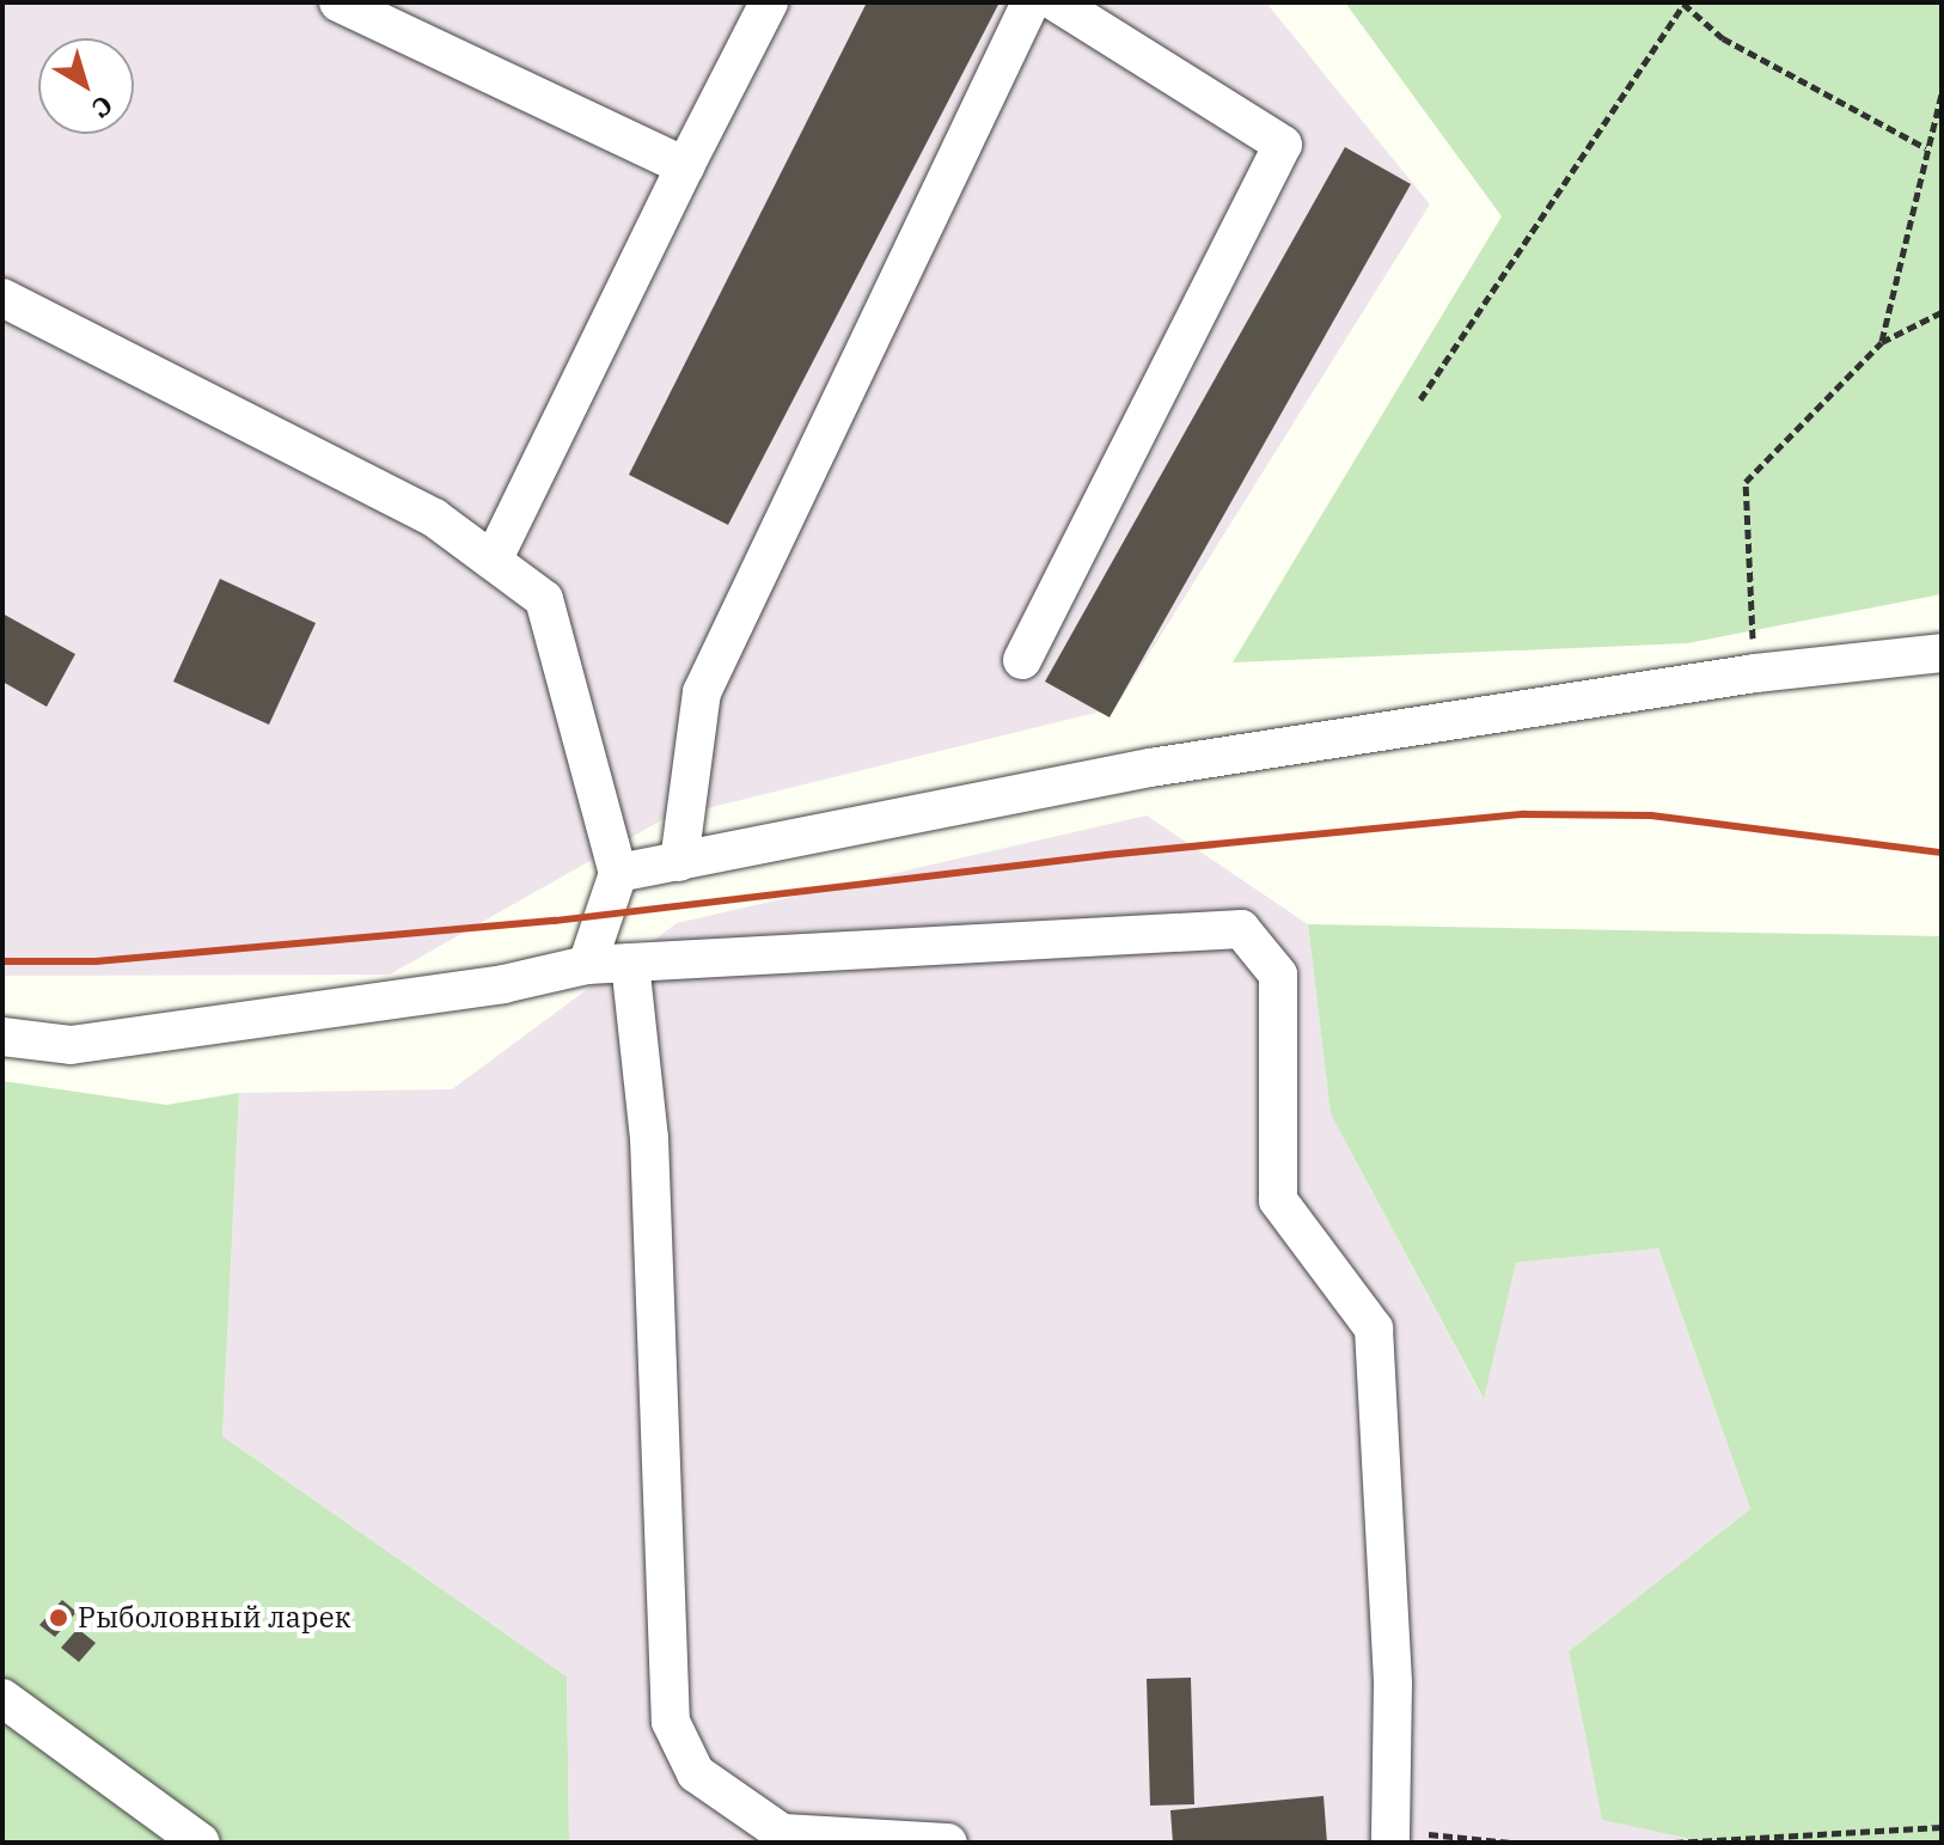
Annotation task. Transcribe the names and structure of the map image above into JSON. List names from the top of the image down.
{
  "places": ["Рыболовный ларек"],
  "north": "bottom right"
}
